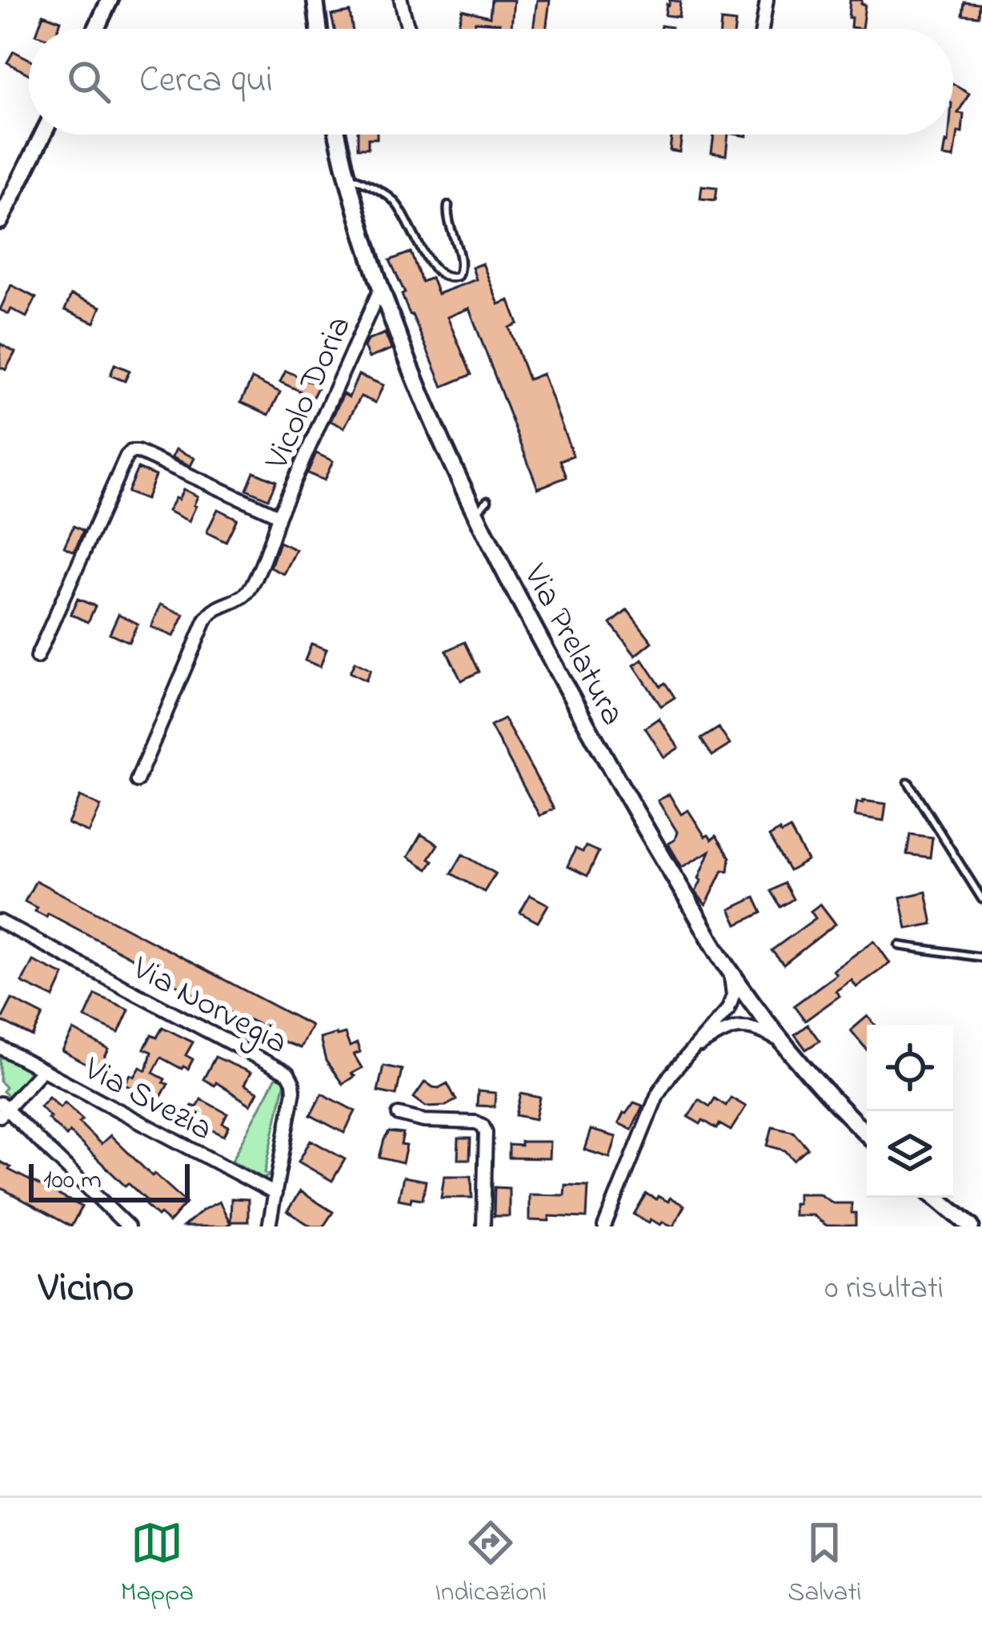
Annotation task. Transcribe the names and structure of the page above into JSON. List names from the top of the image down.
{
  "streets": {
    "street": [
      "Vicolo Doria",
      "Via Prelatura",
      "Via Norvegia",
      "Via Svezia"
    ]
  },
  "crossings": [
    ["Vicolo Doria", "Via Prelatura"],
    ["Via Norvegia", "Via Svezia"]
  ],
  "scale_bar": "100 m",
  "page": {
    "search": "Cerca qui",
    "scale": "100 m",
    "heading": ["Vicino", "0 risultati"],
    "nav": ["Mappa", "Indicazioni", "Salvati"]
  }
}
